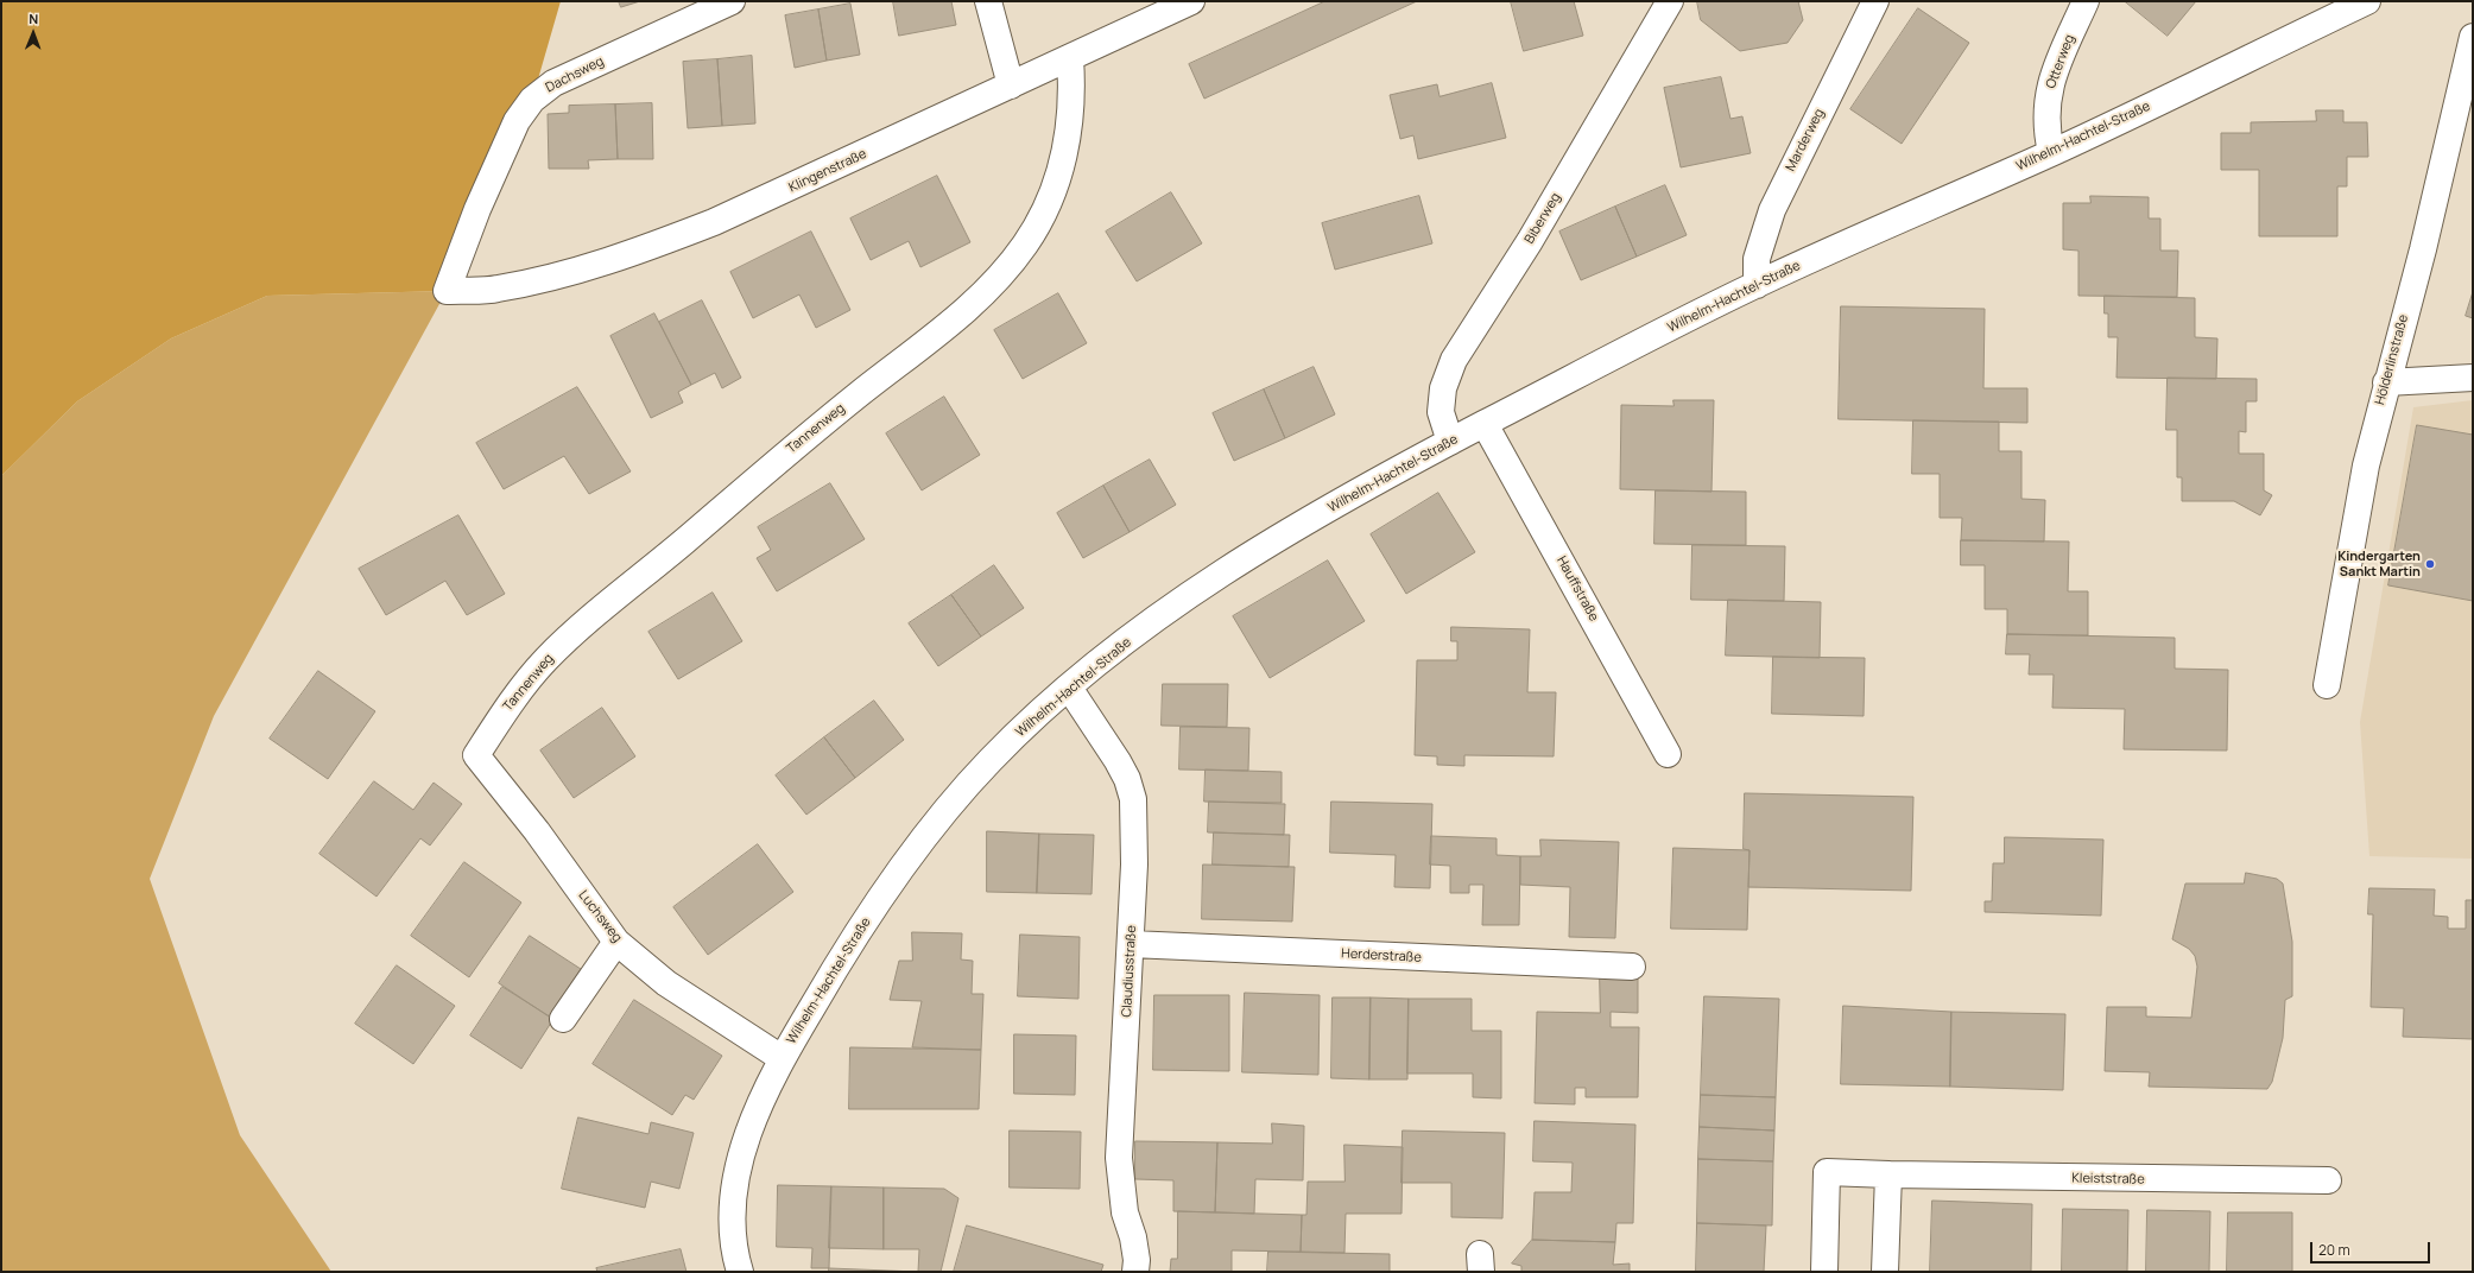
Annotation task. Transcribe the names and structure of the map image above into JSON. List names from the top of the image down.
{
  "streets": {
    "street": [
      "Otterweg",
      "Dachsweg",
      "Wilhelm-Hachtel-Straße",
      "Marderweg",
      "Klingenstraße",
      "Biberweg",
      "Hölderlinstraße",
      "Tannenweg",
      "Hauffstraße",
      "Luchsweg",
      "Herderstraße",
      "Claudiusstraße",
      "Kleiststraße"
    ]
  },
  "crossings": [
    ["Otterweg", "Wilhelm-Hachtel-Straße"],
    ["Dachsweg", "Klingenstraße"],
    ["Wilhelm-Hachtel-Straße", "Marderweg"],
    ["Wilhelm-Hachtel-Straße", "Biberweg"],
    ["Wilhelm-Hachtel-Straße", "Hauffstraße"],
    ["Wilhelm-Hachtel-Straße", "Luchsweg"],
    ["Wilhelm-Hachtel-Straße", "Claudiusstraße"],
    ["Klingenstraße", "Tannenweg"],
    ["Tannenweg", "Luchsweg"],
    ["Herderstraße", "Claudiusstraße"]
  ],
  "places": ["Kindergarten Sankt Martin"],
  "scale_bar": "20 m",
  "north": "top"
}
